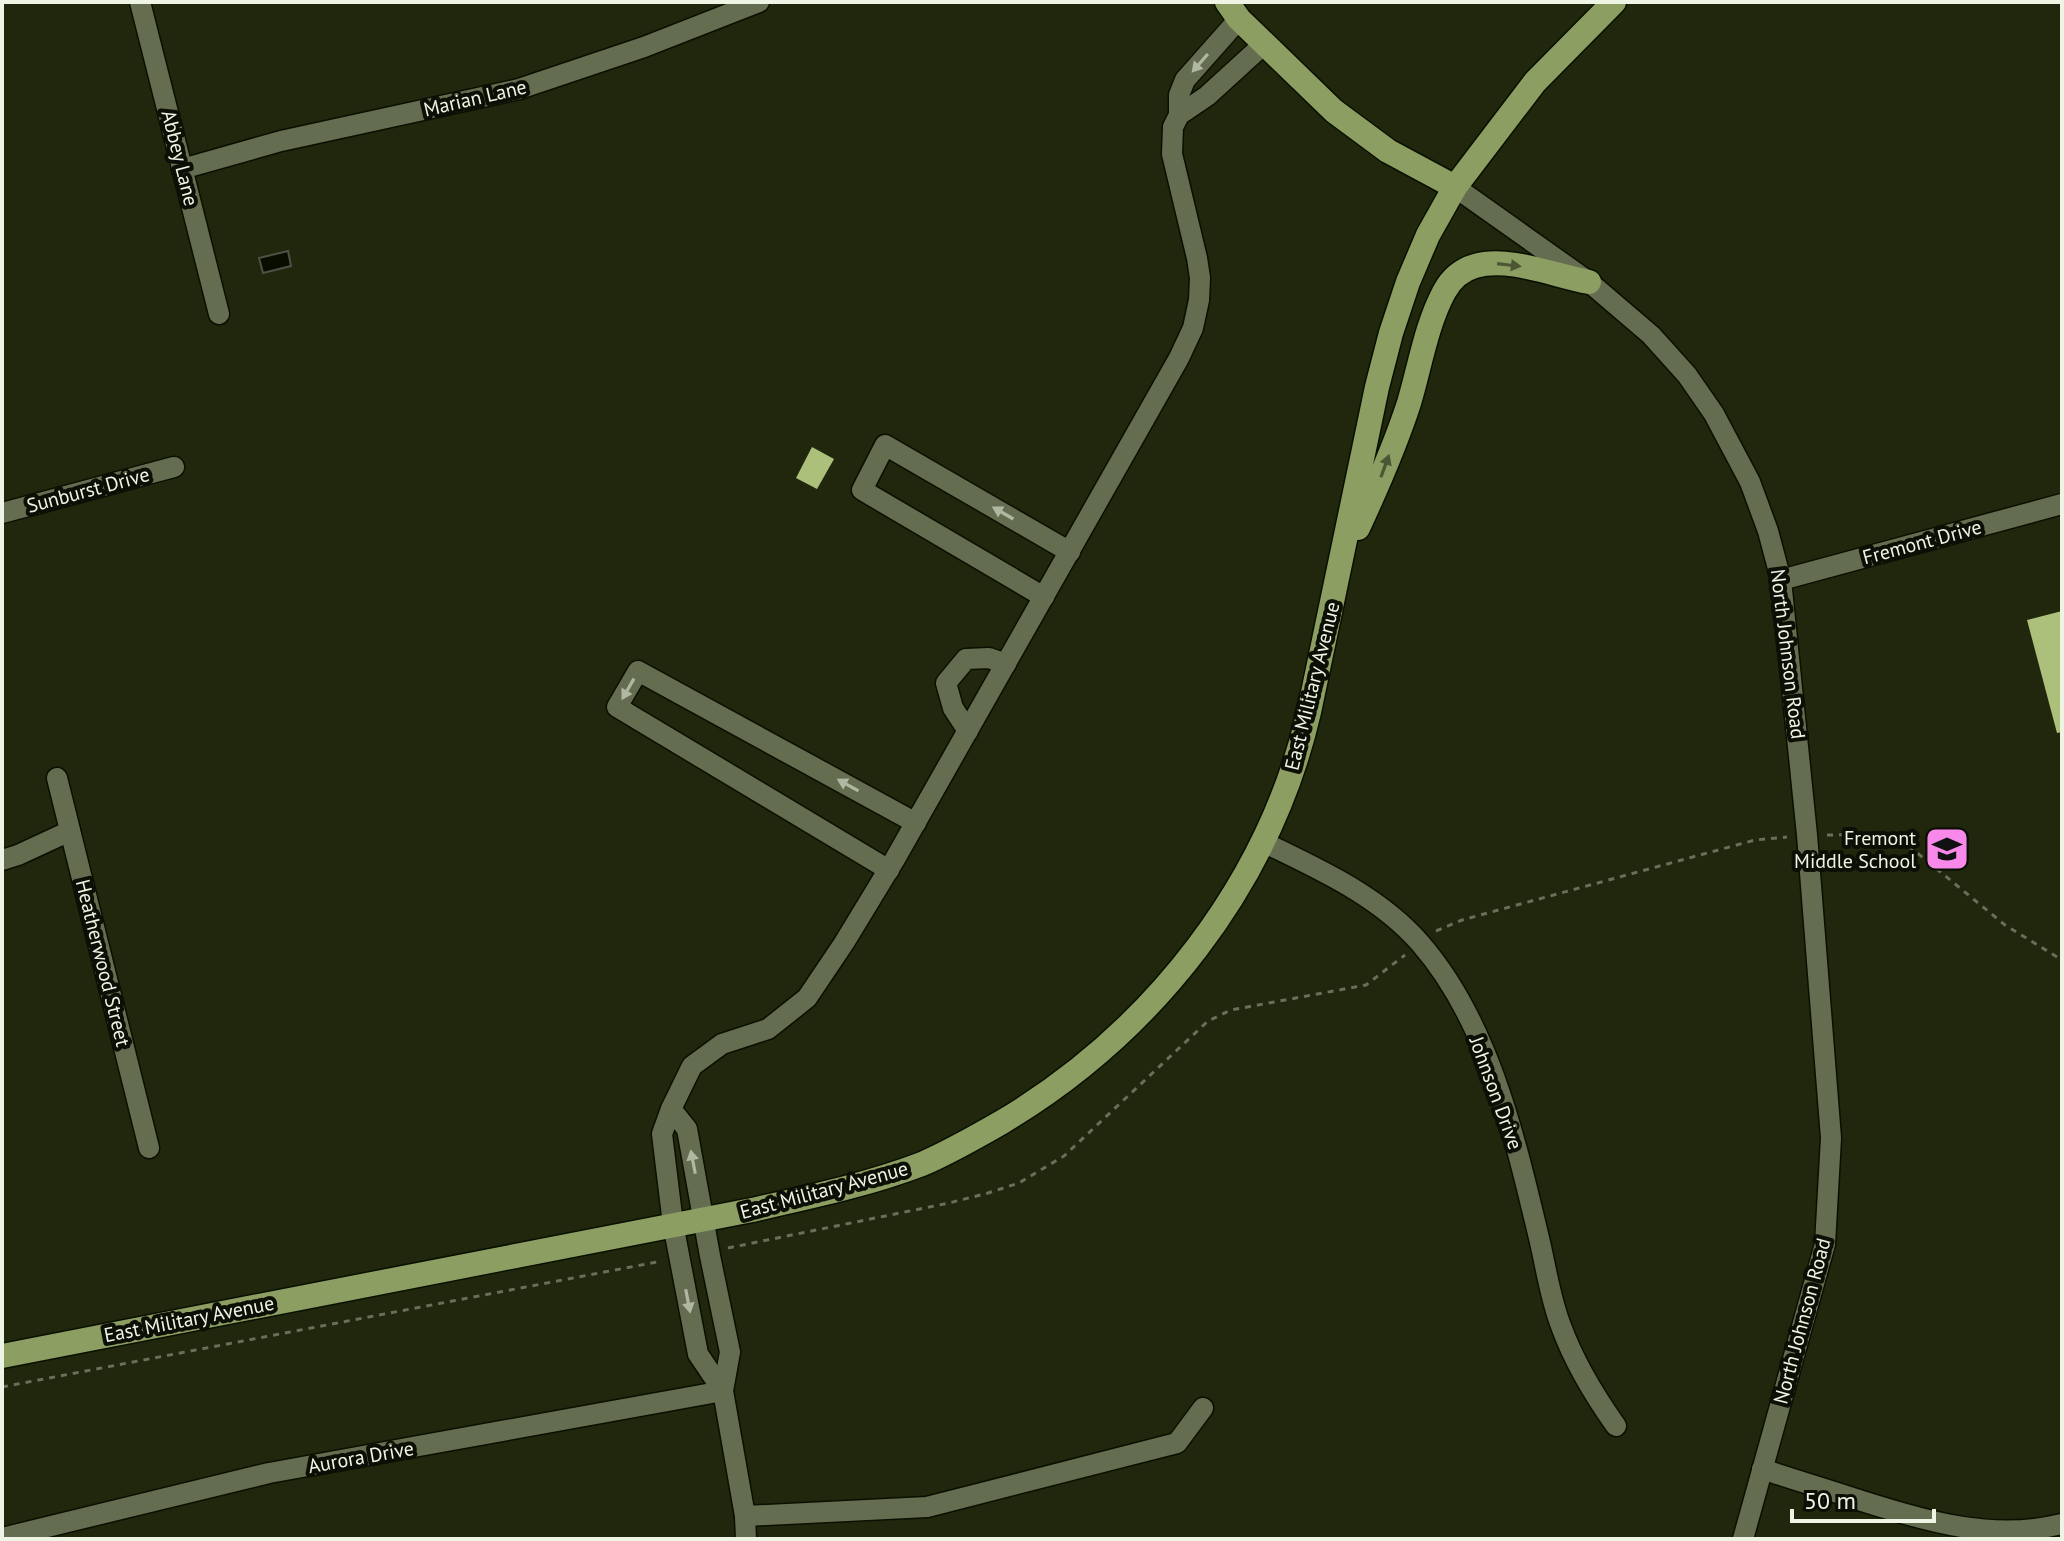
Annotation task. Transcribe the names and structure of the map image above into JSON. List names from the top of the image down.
{
  "streets": {
    "main road": ["North Johnson Road", "East Military Avenue"],
    "street": [
      "Marian Lane",
      "Abbey Lane",
      "Sunburst Drive",
      "Fremont Drive",
      "Heatherwood Street",
      "Johnson Drive",
      "Aurora Drive"
    ]
  },
  "crossings": [
    ["Marian Lane", "Abbey Lane"],
    ["Fremont Drive", "North Johnson Road"],
    ["North Johnson Road", "East Military Avenue"],
    ["East Military Avenue", "Johnson Drive"]
  ],
  "places": {
    "school or university": ["Fremont Middle School"]
  },
  "scale_bar": "50 m"
}
